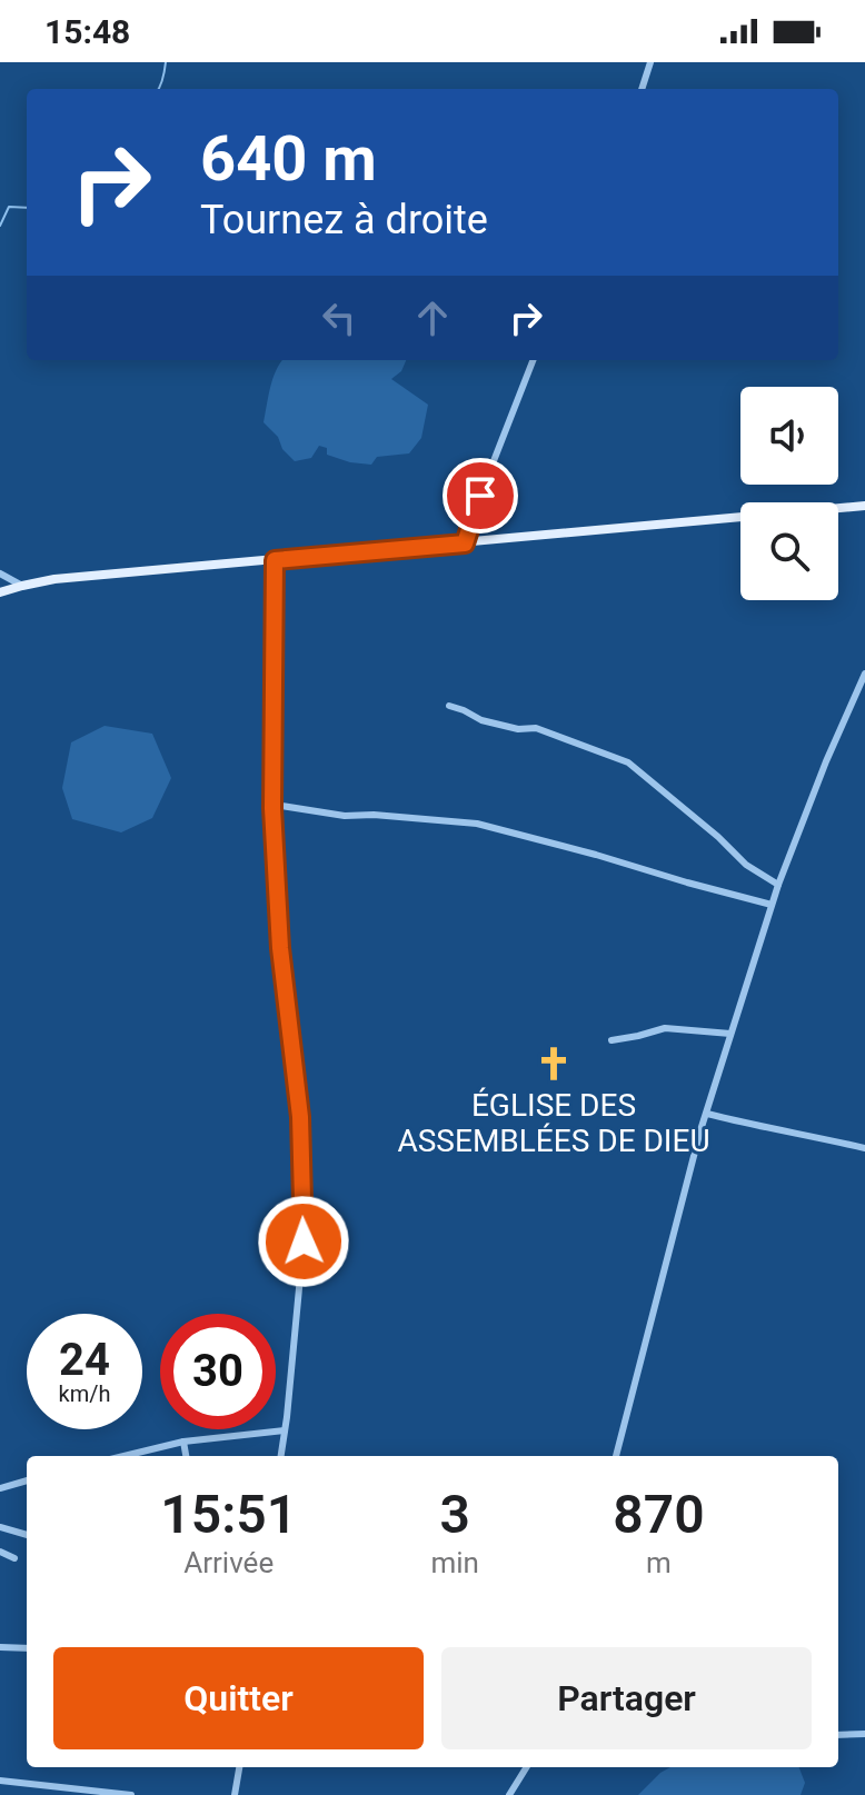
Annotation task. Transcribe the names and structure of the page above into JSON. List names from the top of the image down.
{
  "places": {
    "church": ["ÉGLISE DES ASSEMBLÉES DE DIEU"]
  },
  "page": {
    "status": "15:48",
    "turn": ["640 m", "Tournez à droite"],
    "speed": "24 km/h",
    "limit": "30",
    "eta": [
      "15:51",
      "Arrivée",
      "3",
      "min",
      "870",
      "m"
    ],
    "buttons": ["Quitter", "Partager"]
  }
}
